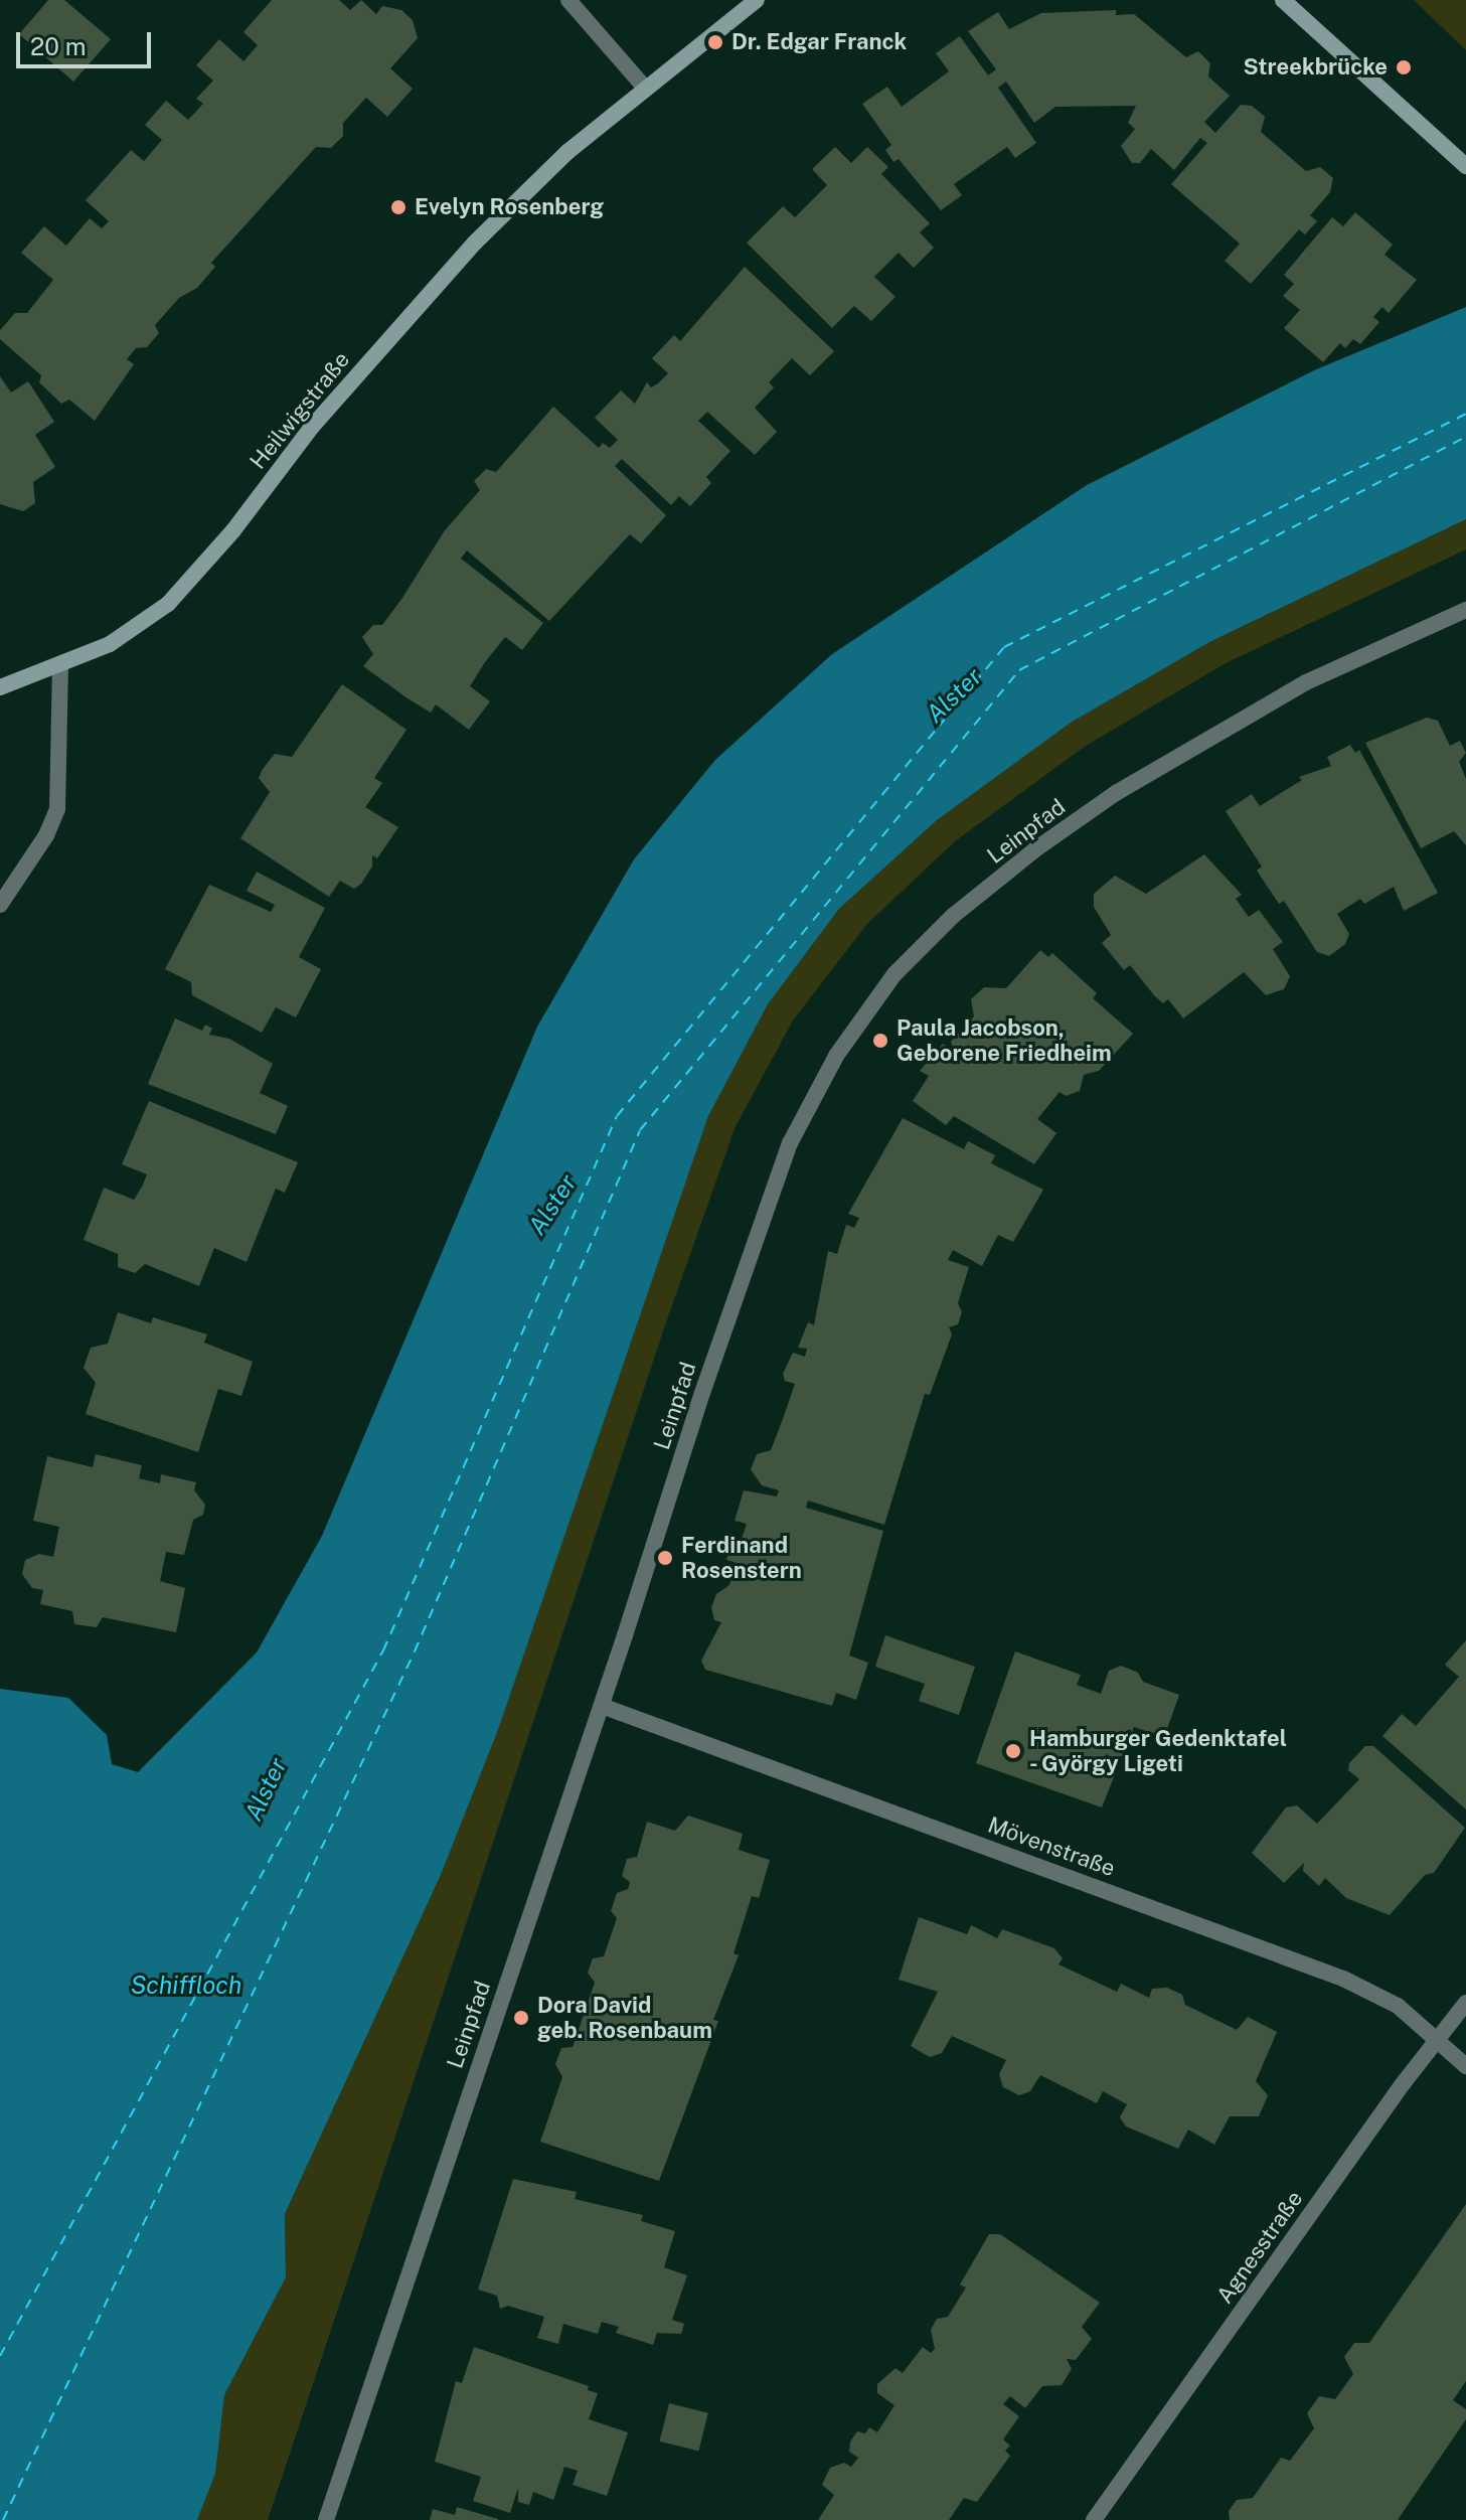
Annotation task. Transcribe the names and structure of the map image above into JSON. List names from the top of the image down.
{
  "streets": {
    "street": [
      "Heilwigstraße",
      "Leinpfad",
      "Mövenstraße",
      "Agnesstraße"
    ]
  },
  "crossings": [
    ["Leinpfad", "Mövenstraße"],
    ["Mövenstraße", "Agnesstraße"]
  ],
  "water": ["Alster", "Schiffloch"],
  "places": [
    "Dr. Edgar Franck",
    "Streekbrücke",
    "Evelyn Rosenberg",
    "Paula Jacobson, Geborene Friedheim",
    "Ferdinand Rosenstern",
    "Hamburger Gedenktafel - György Ligeti",
    "Dora David geb. Rosenbaum"
  ],
  "scale_bar": "20 m"
}
